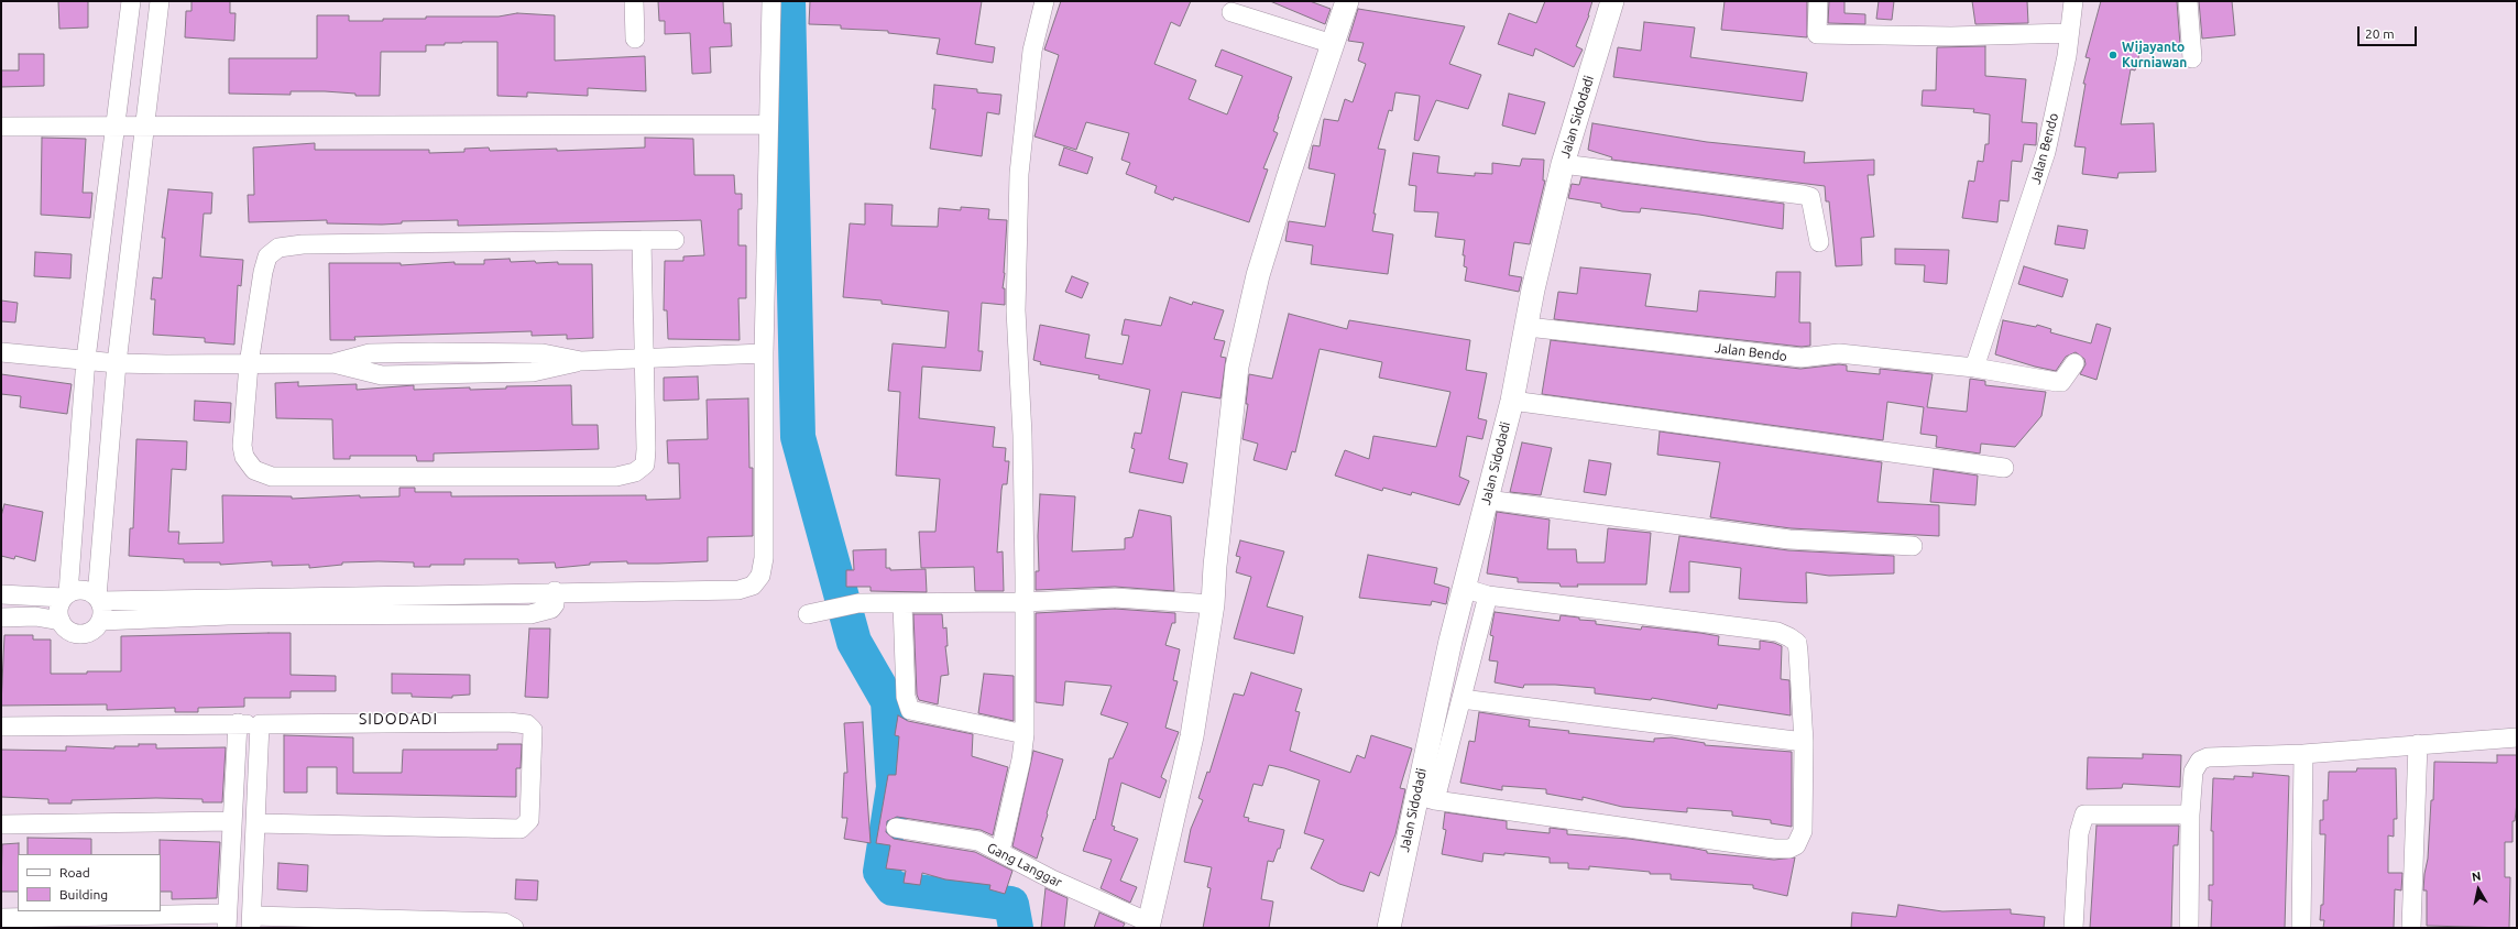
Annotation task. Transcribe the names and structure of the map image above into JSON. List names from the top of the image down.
{
  "streets": {
    "street": ["Jalan Sidodadi", "Jalan Bendo", "Gang Langgar"]
  },
  "crossings": [
    ["Jalan Sidodadi", "Jalan Bendo"]
  ],
  "districts": ["SIDODADI"],
  "places": ["Wijayanto Kurniawan"],
  "legend": ["Road", "Building"],
  "scale_bar": "20 m",
  "north": "top"
}
